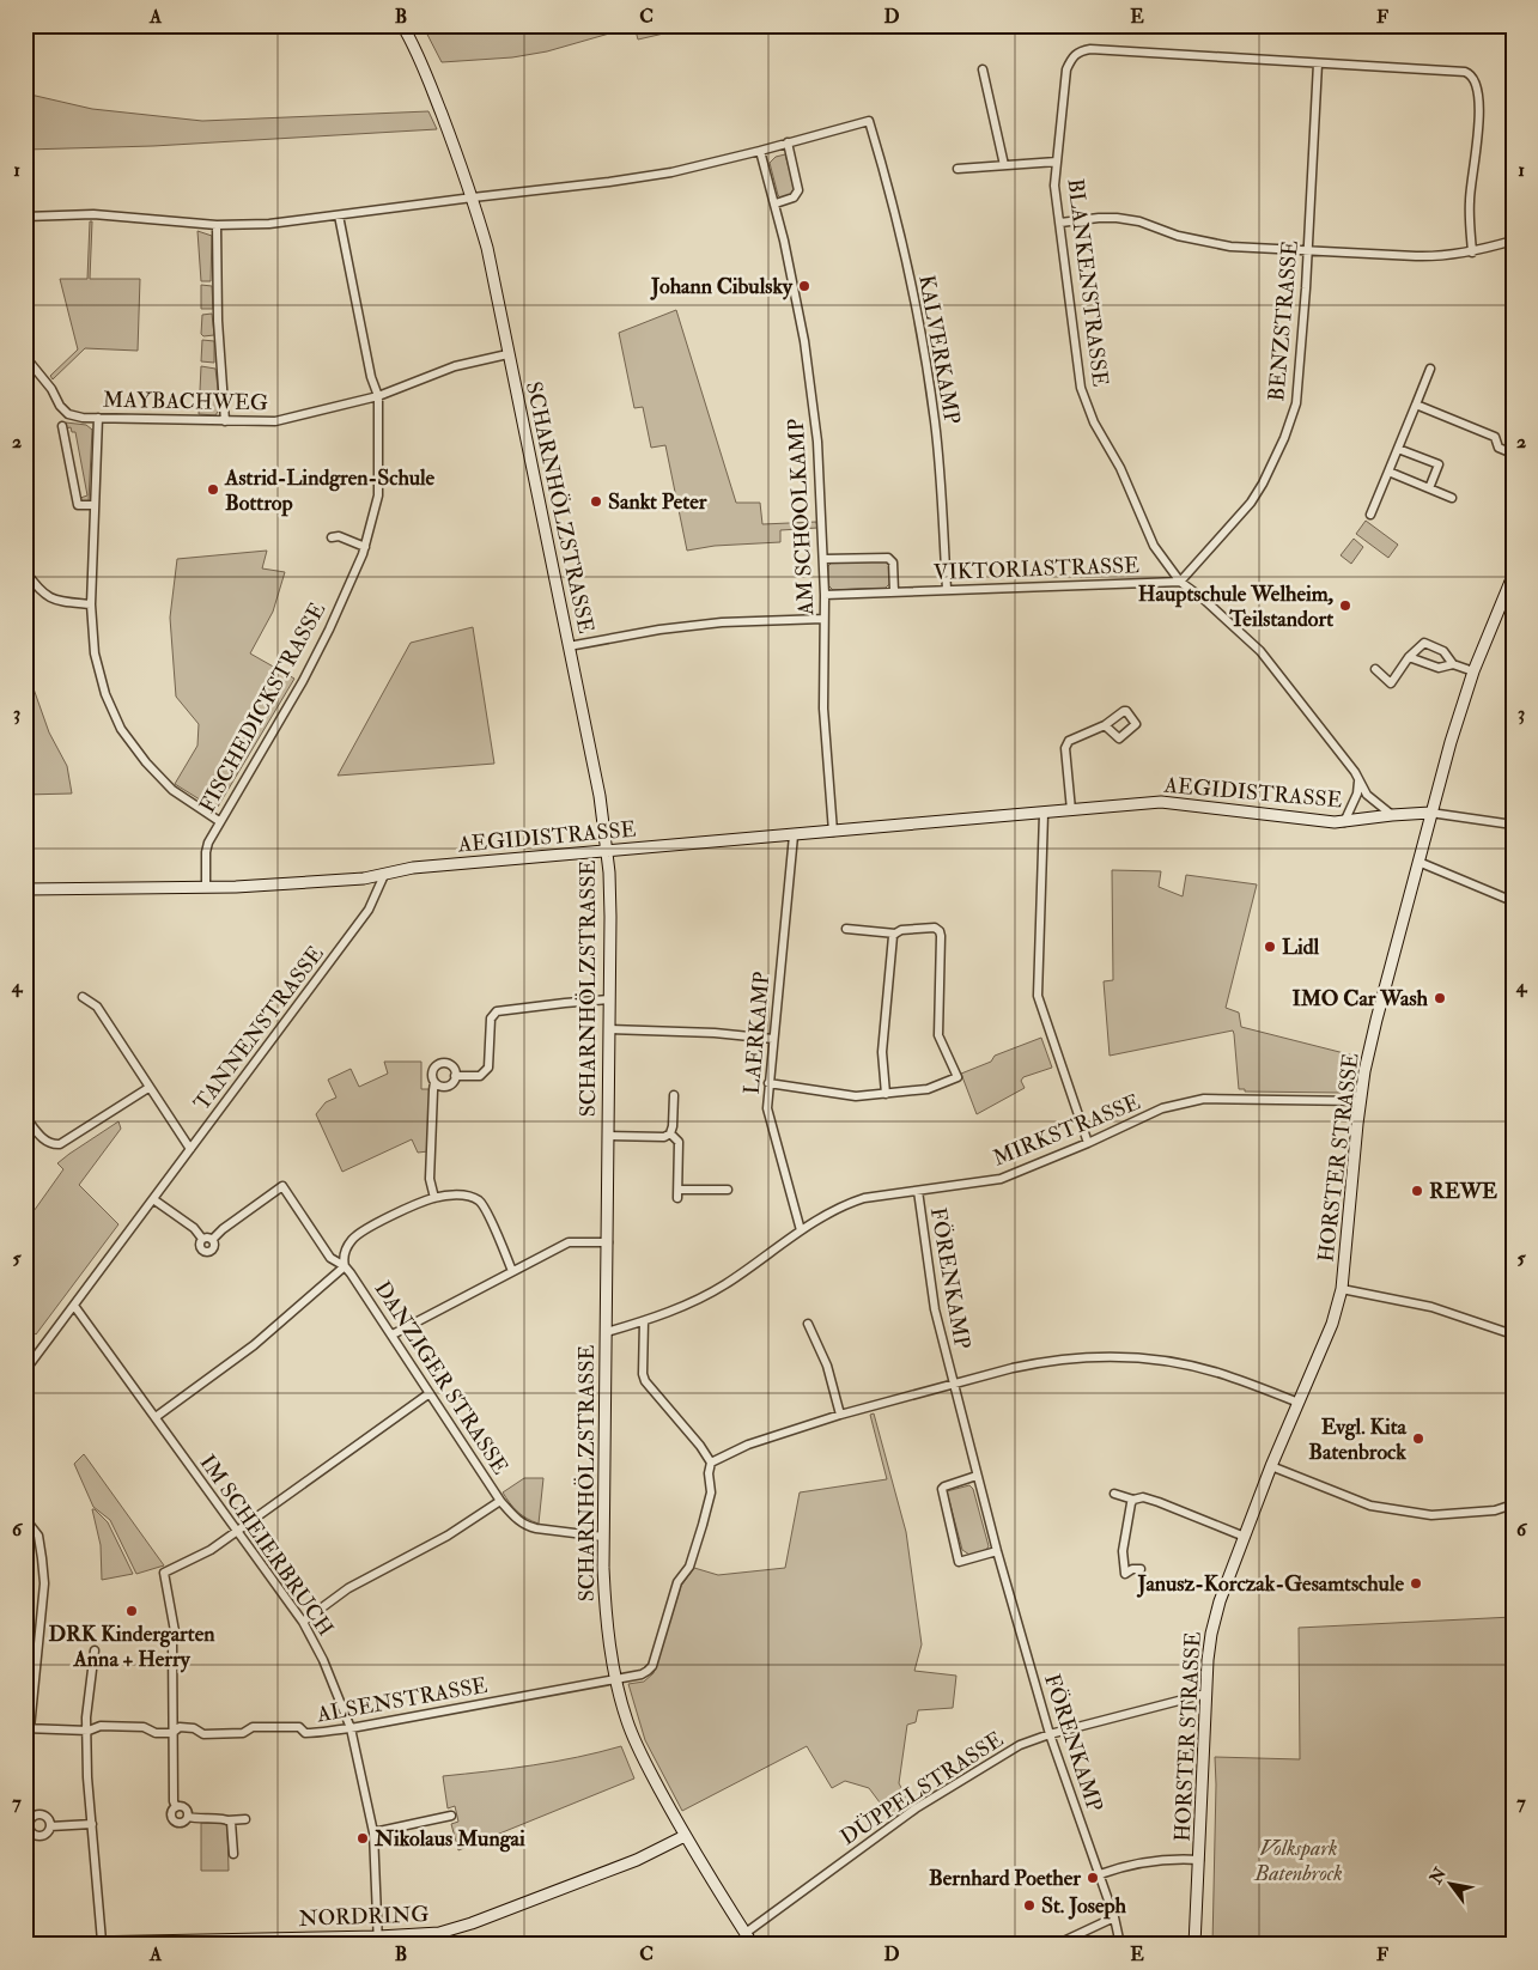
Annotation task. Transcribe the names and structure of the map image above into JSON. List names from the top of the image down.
{
  "streets": {
    "main road": [
      "SCHARNHÖLZSTRASSE",
      "AEGIDISTRASSE",
      "HORSTER STRASSE",
      "NORDRING"
    ],
    "street": [
      "BLANKENSTRASSE",
      "BENZSTRASSE",
      "KALVERKAMP",
      "MAYBACHWEG",
      "AM SCHOOLKAMP",
      "VIKTORIASTRASSE",
      "FISCHEDICKSTRASSE",
      "TANNENSTRASSE",
      "LAERKAMP",
      "MIRKSTRASSE",
      "FÖRENKAMP",
      "DANZIGER STRASSE",
      "IM SCHEIERBRUCH",
      "ALSENSTRASSE",
      "DÜPPELSTRASSE"
    ]
  },
  "crossings": [
    ["BLANKENSTRASSE", "BENZSTRASSE"],
    ["BLANKENSTRASSE", "VIKTORIASTRASSE"],
    ["BLANKENSTRASSE", "AEGIDISTRASSE"],
    ["BENZSTRASSE", "VIKTORIASTRASSE"],
    ["KALVERKAMP", "VIKTORIASTRASSE"],
    ["MAYBACHWEG", "SCHARNHÖLZSTRASSE"],
    ["MAYBACHWEG", "FISCHEDICKSTRASSE"],
    ["SCHARNHÖLZSTRASSE", "AEGIDISTRASSE"],
    ["SCHARNHÖLZSTRASSE", "MIRKSTRASSE"],
    ["SCHARNHÖLZSTRASSE", "DANZIGER STRASSE"],
    ["SCHARNHÖLZSTRASSE", "ALSENSTRASSE"],
    ["SCHARNHÖLZSTRASSE", "DÜPPELSTRASSE"],
    ["SCHARNHÖLZSTRASSE", "NORDRING"],
    ["AM SCHOOLKAMP", "VIKTORIASTRASSE"],
    ["AM SCHOOLKAMP", "AEGIDISTRASSE"],
    ["FISCHEDICKSTRASSE", "AEGIDISTRASSE"],
    ["AEGIDISTRASSE", "TANNENSTRASSE"],
    ["AEGIDISTRASSE", "LAERKAMP"],
    ["AEGIDISTRASSE", "HORSTER STRASSE"],
    ["TANNENSTRASSE", "IM SCHEIERBRUCH"],
    ["LAERKAMP", "MIRKSTRASSE"],
    ["MIRKSTRASSE", "HORSTER STRASSE"],
    ["MIRKSTRASSE", "FÖRENKAMP"],
    ["HORSTER STRASSE", "DÜPPELSTRASSE"],
    ["FÖRENKAMP", "DÜPPELSTRASSE"],
    ["IM SCHEIERBRUCH", "ALSENSTRASSE"],
    ["IM SCHEIERBRUCH", "NORDRING"]
  ],
  "parks": ["Volkspark Batenbrock"],
  "places": [
    "Johann Cibulsky",
    "Astrid-Lindgren-Schule Bottrop",
    "Sankt Peter",
    "Hauptschule Welheim, Teilstandort",
    "Lidl",
    "IMO Car Wash",
    "REWE",
    "Evgl. Kita Batenbrock",
    "Janusz-Korczak-Gesamtschule",
    "DRK Kindergarten Anna + Herry",
    "Nikolaus Mungai",
    "Bernhard Poether",
    "St. Joseph"
  ],
  "north": "top left",
  "grid": {
    "columns": [
      "A",
      "B",
      "C",
      "D",
      "E",
      "F"
    ],
    "rows": [
      "1",
      "2",
      "3",
      "4",
      "5",
      "6",
      "7"
    ]
  }
}
